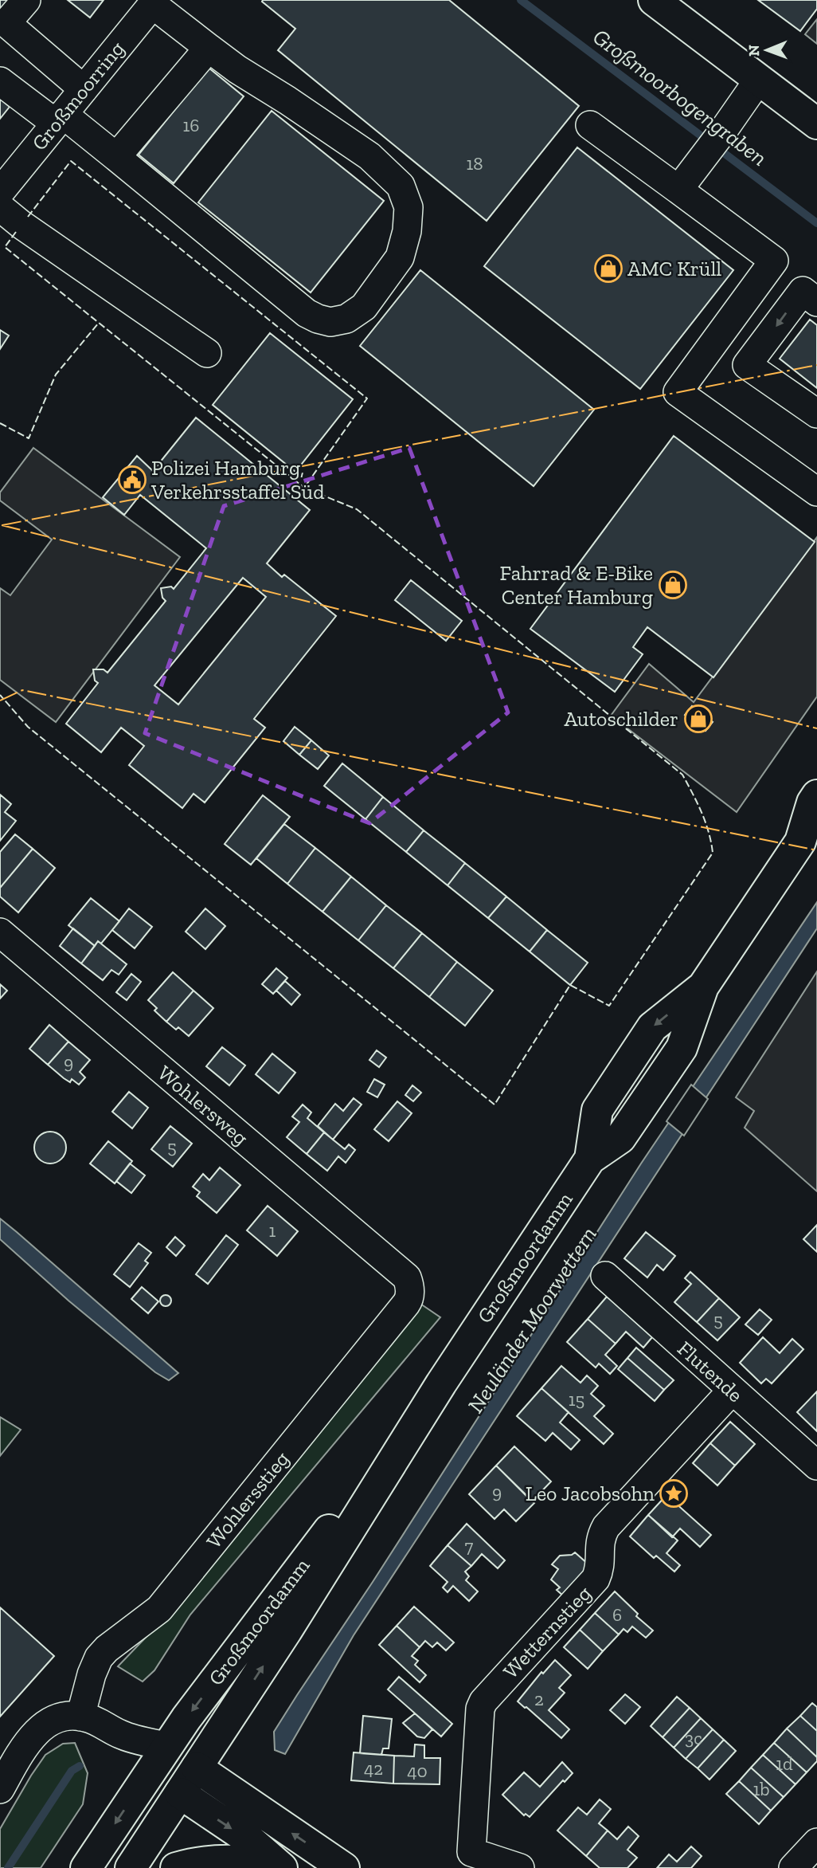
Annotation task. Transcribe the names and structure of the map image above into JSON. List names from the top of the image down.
{
  "streets": {
    "main road": ["Großmoordamm"],
    "street": [
      "Großmoorring",
      "Wohlersweg",
      "Flutende",
      "Wohlersstieg",
      "Wetternstieg"
    ]
  },
  "crossings": [
    ["Wohlersweg", "Wohlersstieg"],
    ["Flutende", "Wetternstieg"]
  ],
  "water": ["Großmoorbogengraben", "Neuländer Moorwettern"],
  "places": {
    "shop": ["AMC Krüll", "Fahrrad & E-Bike Center Hamburg", "Autoschilder"],
    "public building": ["Polizei Hamburg, Verkehrsstaffel Süd"],
    "place": ["Leo Jacobsohn"]
  },
  "house_numbers": [
    "16",
    "18",
    "9",
    "5",
    "1",
    "5",
    "15",
    "9",
    "7",
    "6",
    "2",
    "3c",
    "1d",
    "42",
    "40",
    "1b"
  ],
  "north": "left"
}
